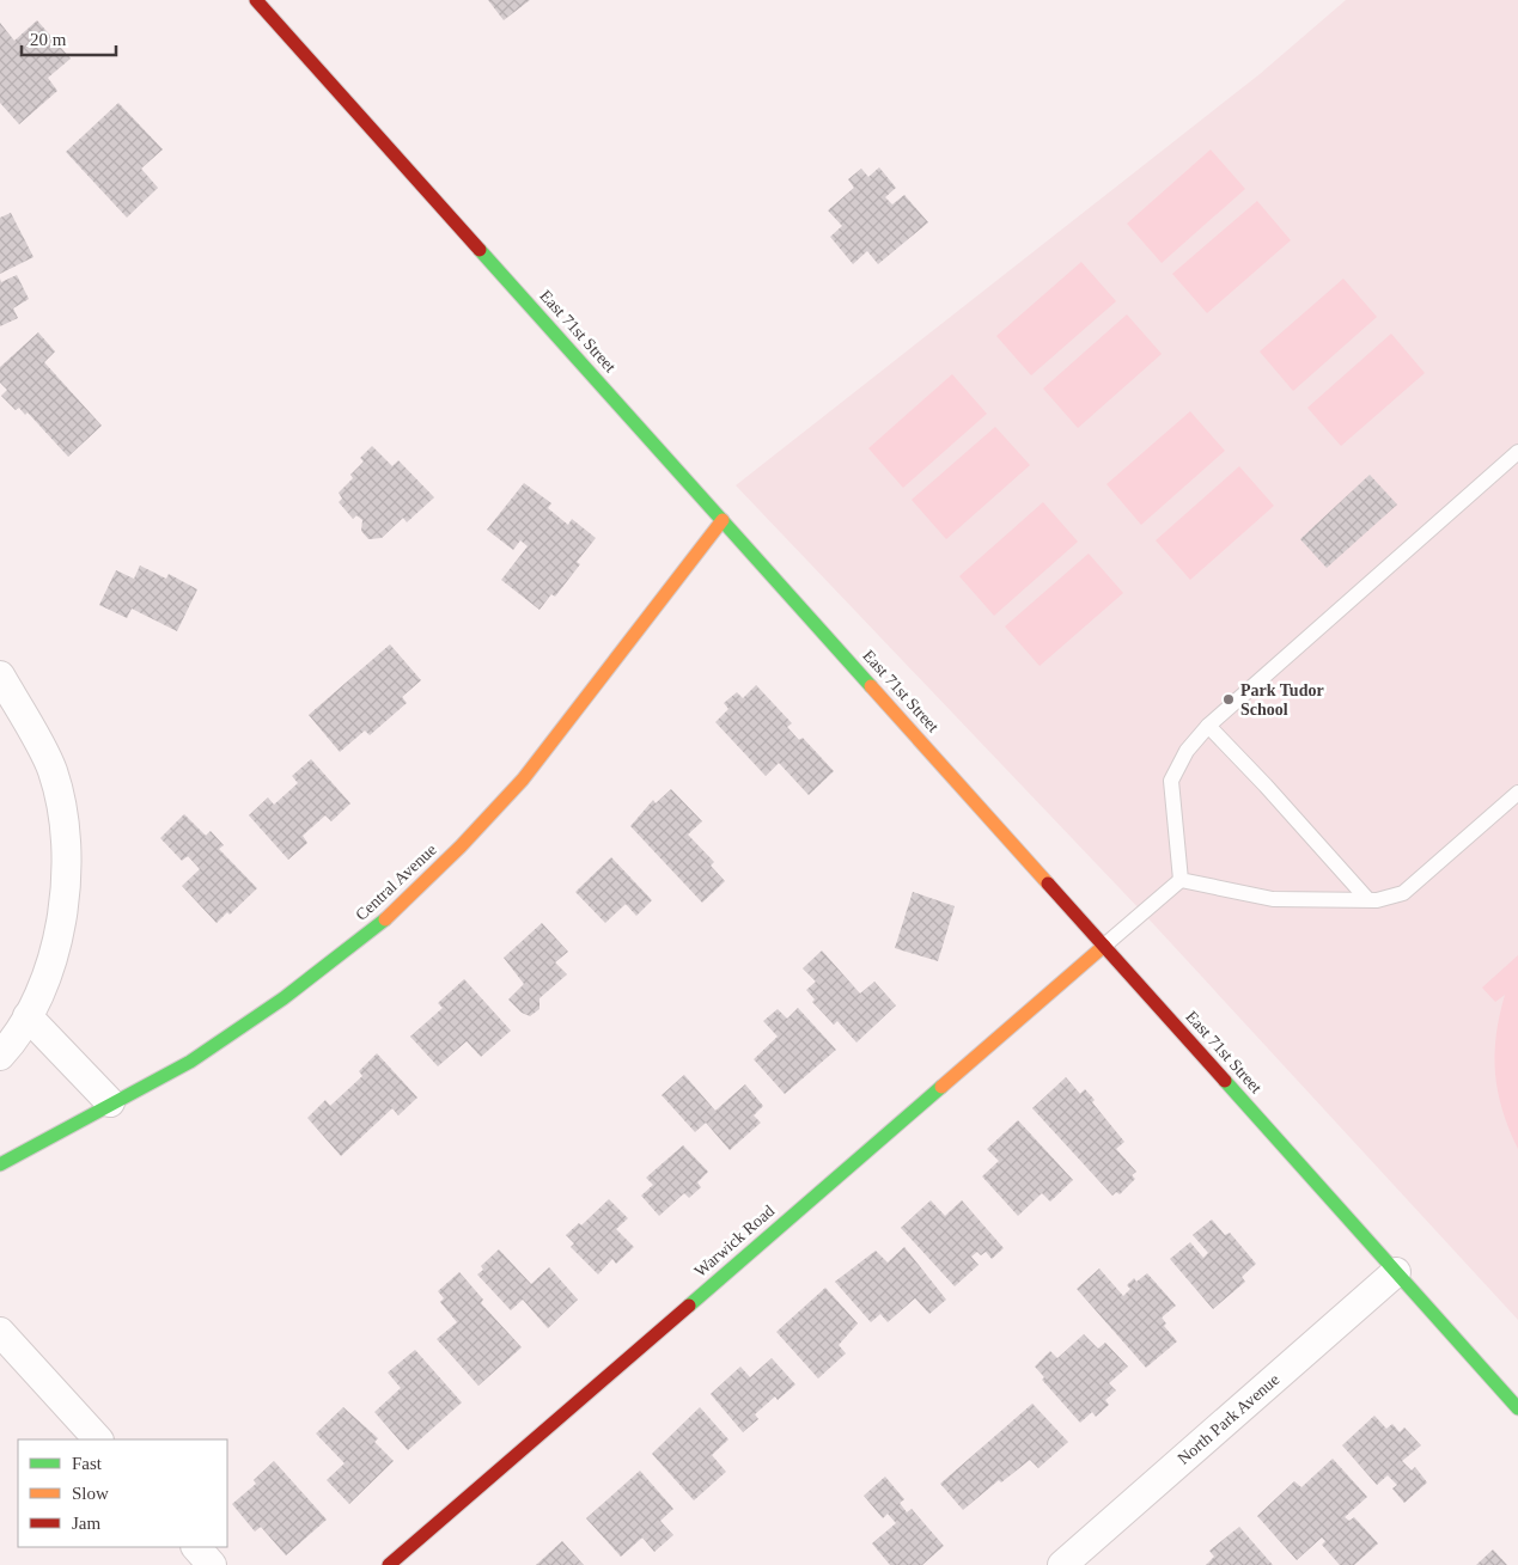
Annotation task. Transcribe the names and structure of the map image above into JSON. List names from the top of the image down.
{
  "streets": {
    "street": [
      "East 71st Street",
      "Central Avenue",
      "Warwick Road",
      "North Park Avenue"
    ]
  },
  "crossings": [
    ["East 71st Street", "Central Avenue"],
    ["East 71st Street", "Warwick Road"],
    ["East 71st Street", "North Park Avenue"]
  ],
  "places": ["Park Tudor School"],
  "legend": ["Fast", "Slow", "Jam"],
  "scale_bar": "20 m"
}
